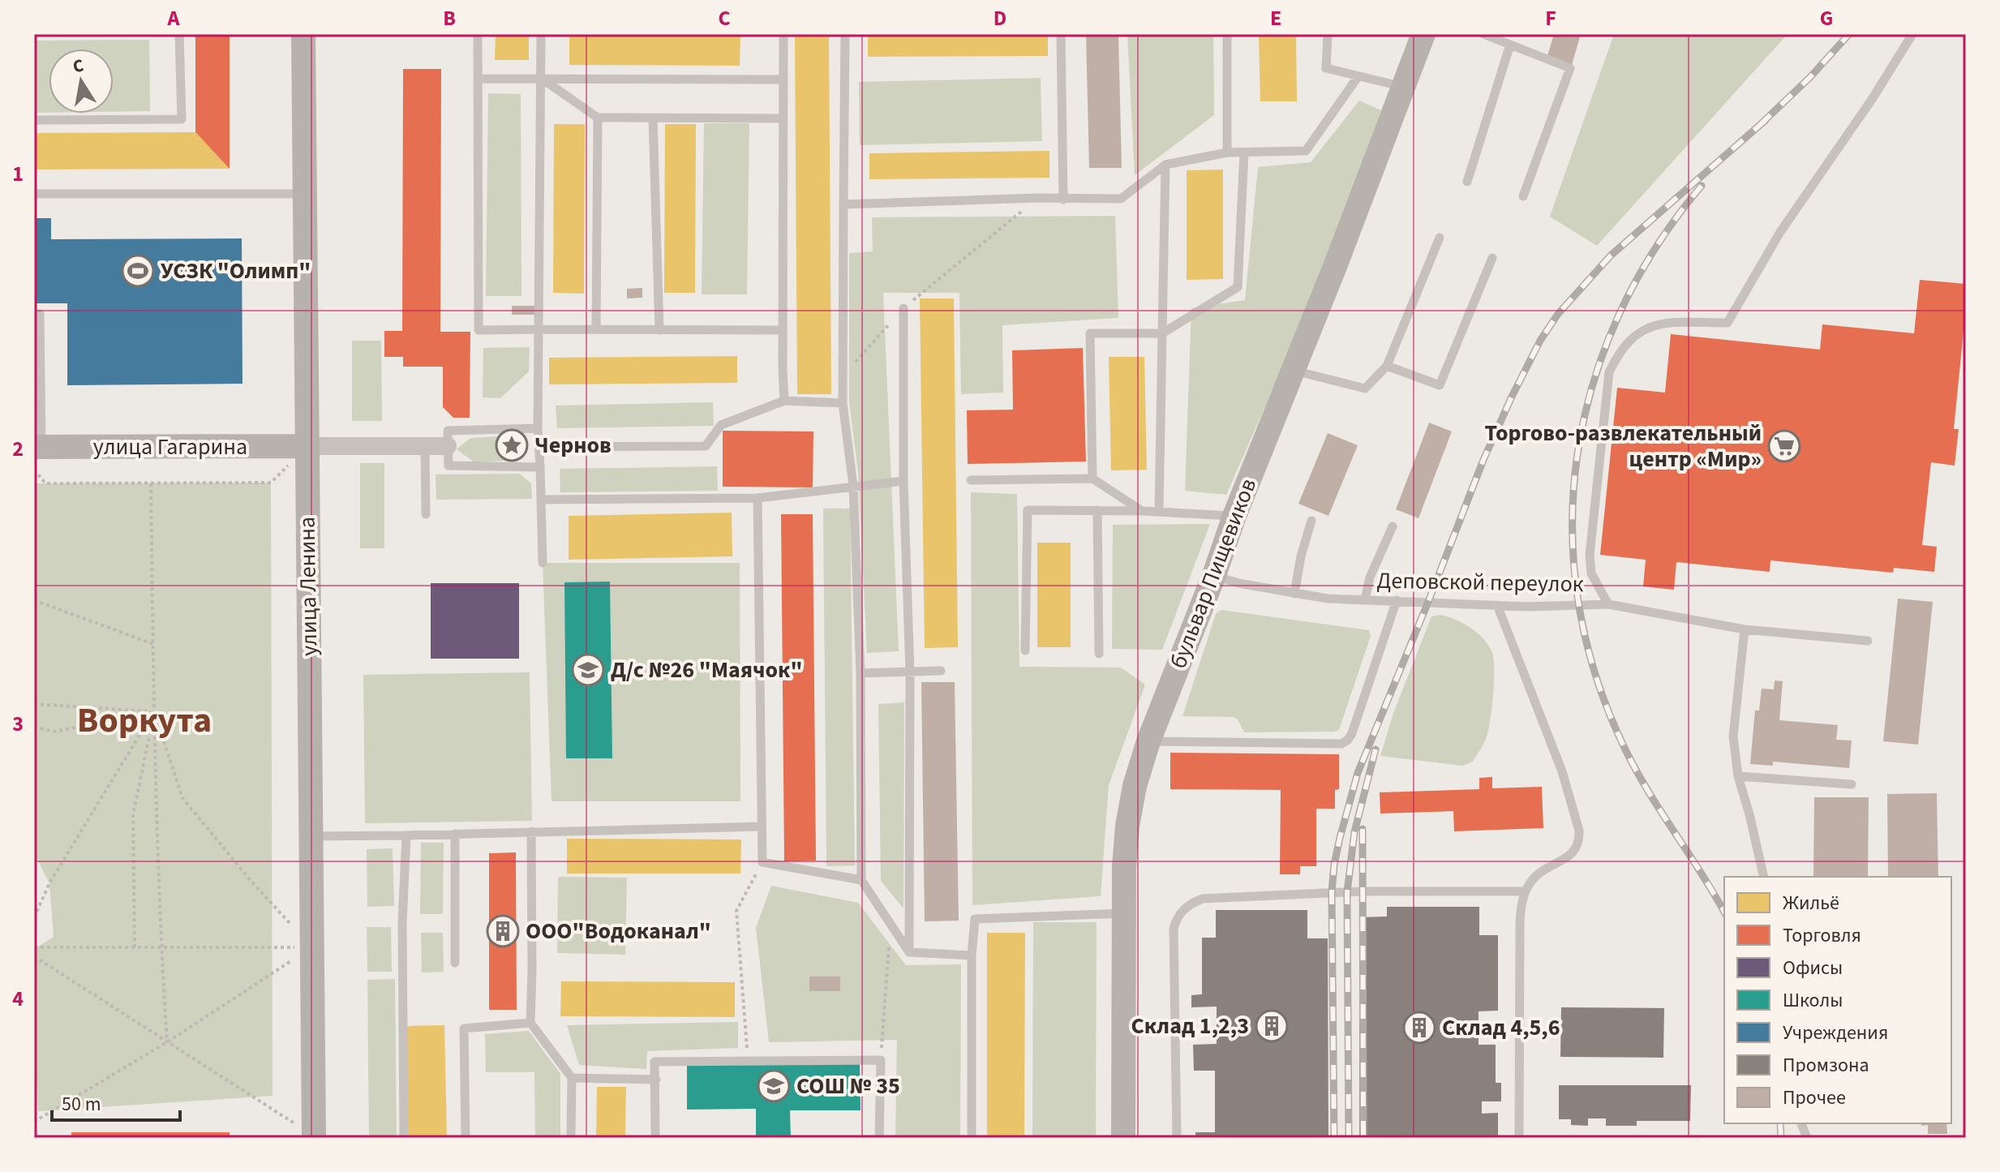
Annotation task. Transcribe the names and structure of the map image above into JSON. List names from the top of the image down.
{
  "streets": {
    "main road": ["улица Гагарина", "бульвар Пищевиков", "улица Ленина"],
    "lane": ["Деповской переулок"]
  },
  "crossings": [
    ["улица Гагарина", "улица Ленина"],
    ["бульвар Пищевиков", "Деповской переулок"]
  ],
  "districts": ["Воркута"],
  "places": {
    "sports": ["УСЗК \"Олимп\""],
    "place": ["Чернов"],
    "supermarket": ["Торгово-развлекательный центр «Мир»"],
    "school or university": ["Д/с №26 \"Маячок\"", "СОШ № 35"],
    "building": ["ООО\"Водоканал\"", "Склад 1,2,3", "Склад 4,5,6"]
  },
  "legend": [
    "Жильё",
    "Торговля",
    "Офисы",
    "Школы",
    "Учреждения",
    "Промзона",
    "Прочее"
  ],
  "scale_bar": "50 m",
  "north": "top",
  "grid": {
    "columns": [
      "A",
      "B",
      "C",
      "D",
      "E",
      "F",
      "G"
    ],
    "rows": [
      "1",
      "2",
      "3",
      "4"
    ]
  }
}
